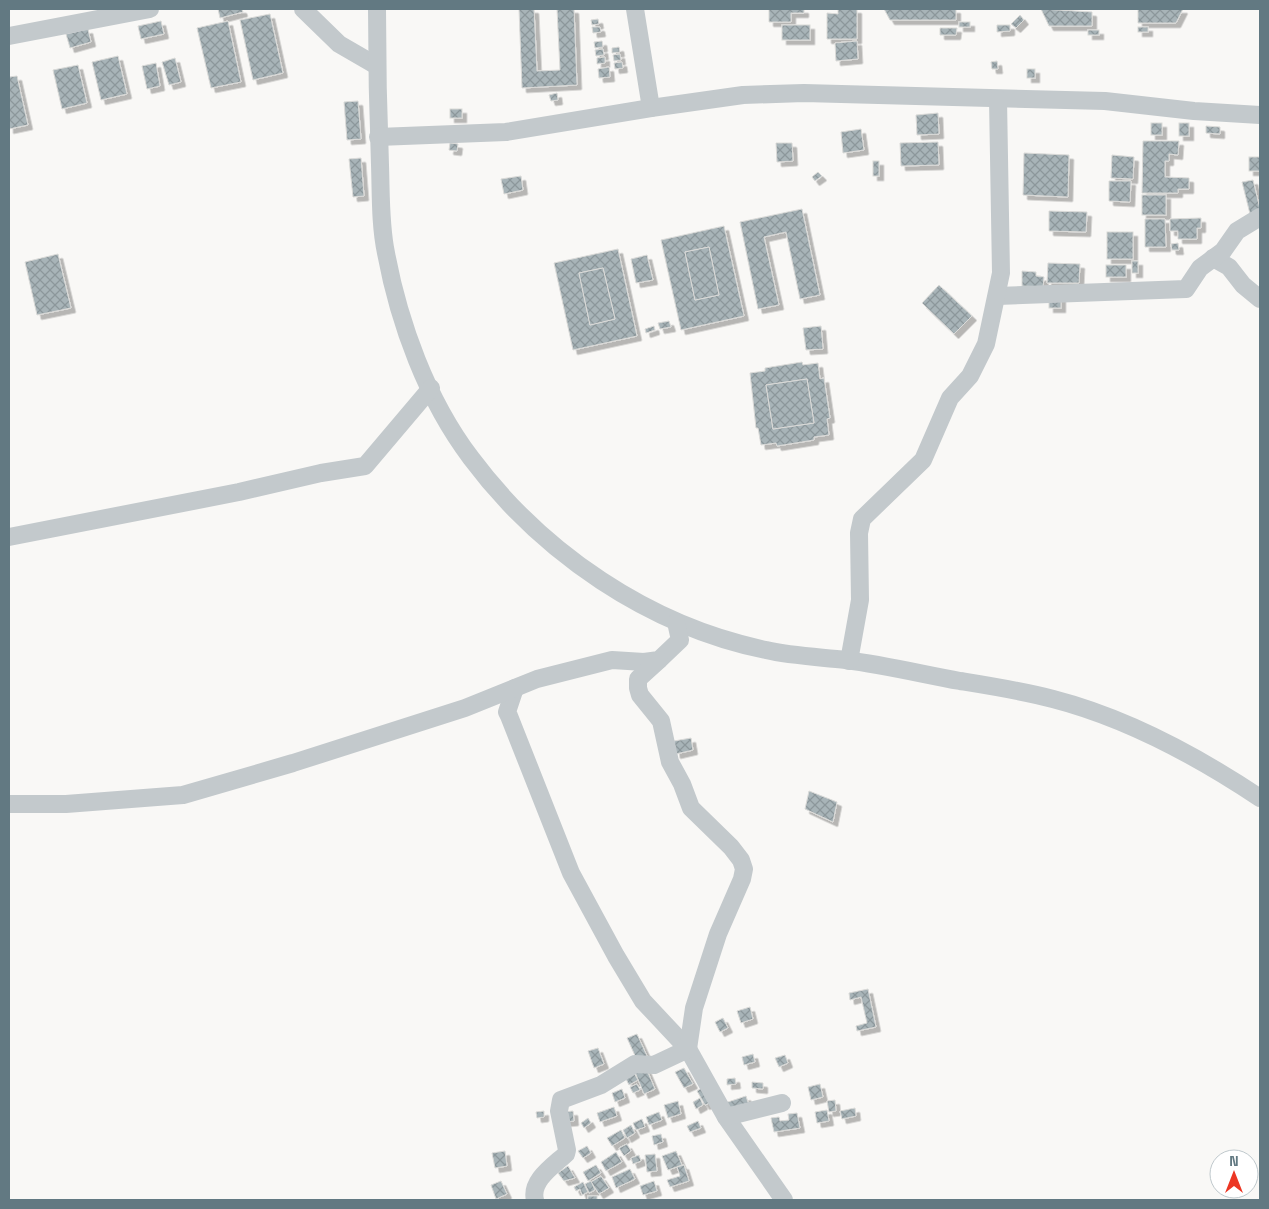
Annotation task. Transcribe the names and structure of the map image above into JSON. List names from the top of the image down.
{
  "north": "top"
}
